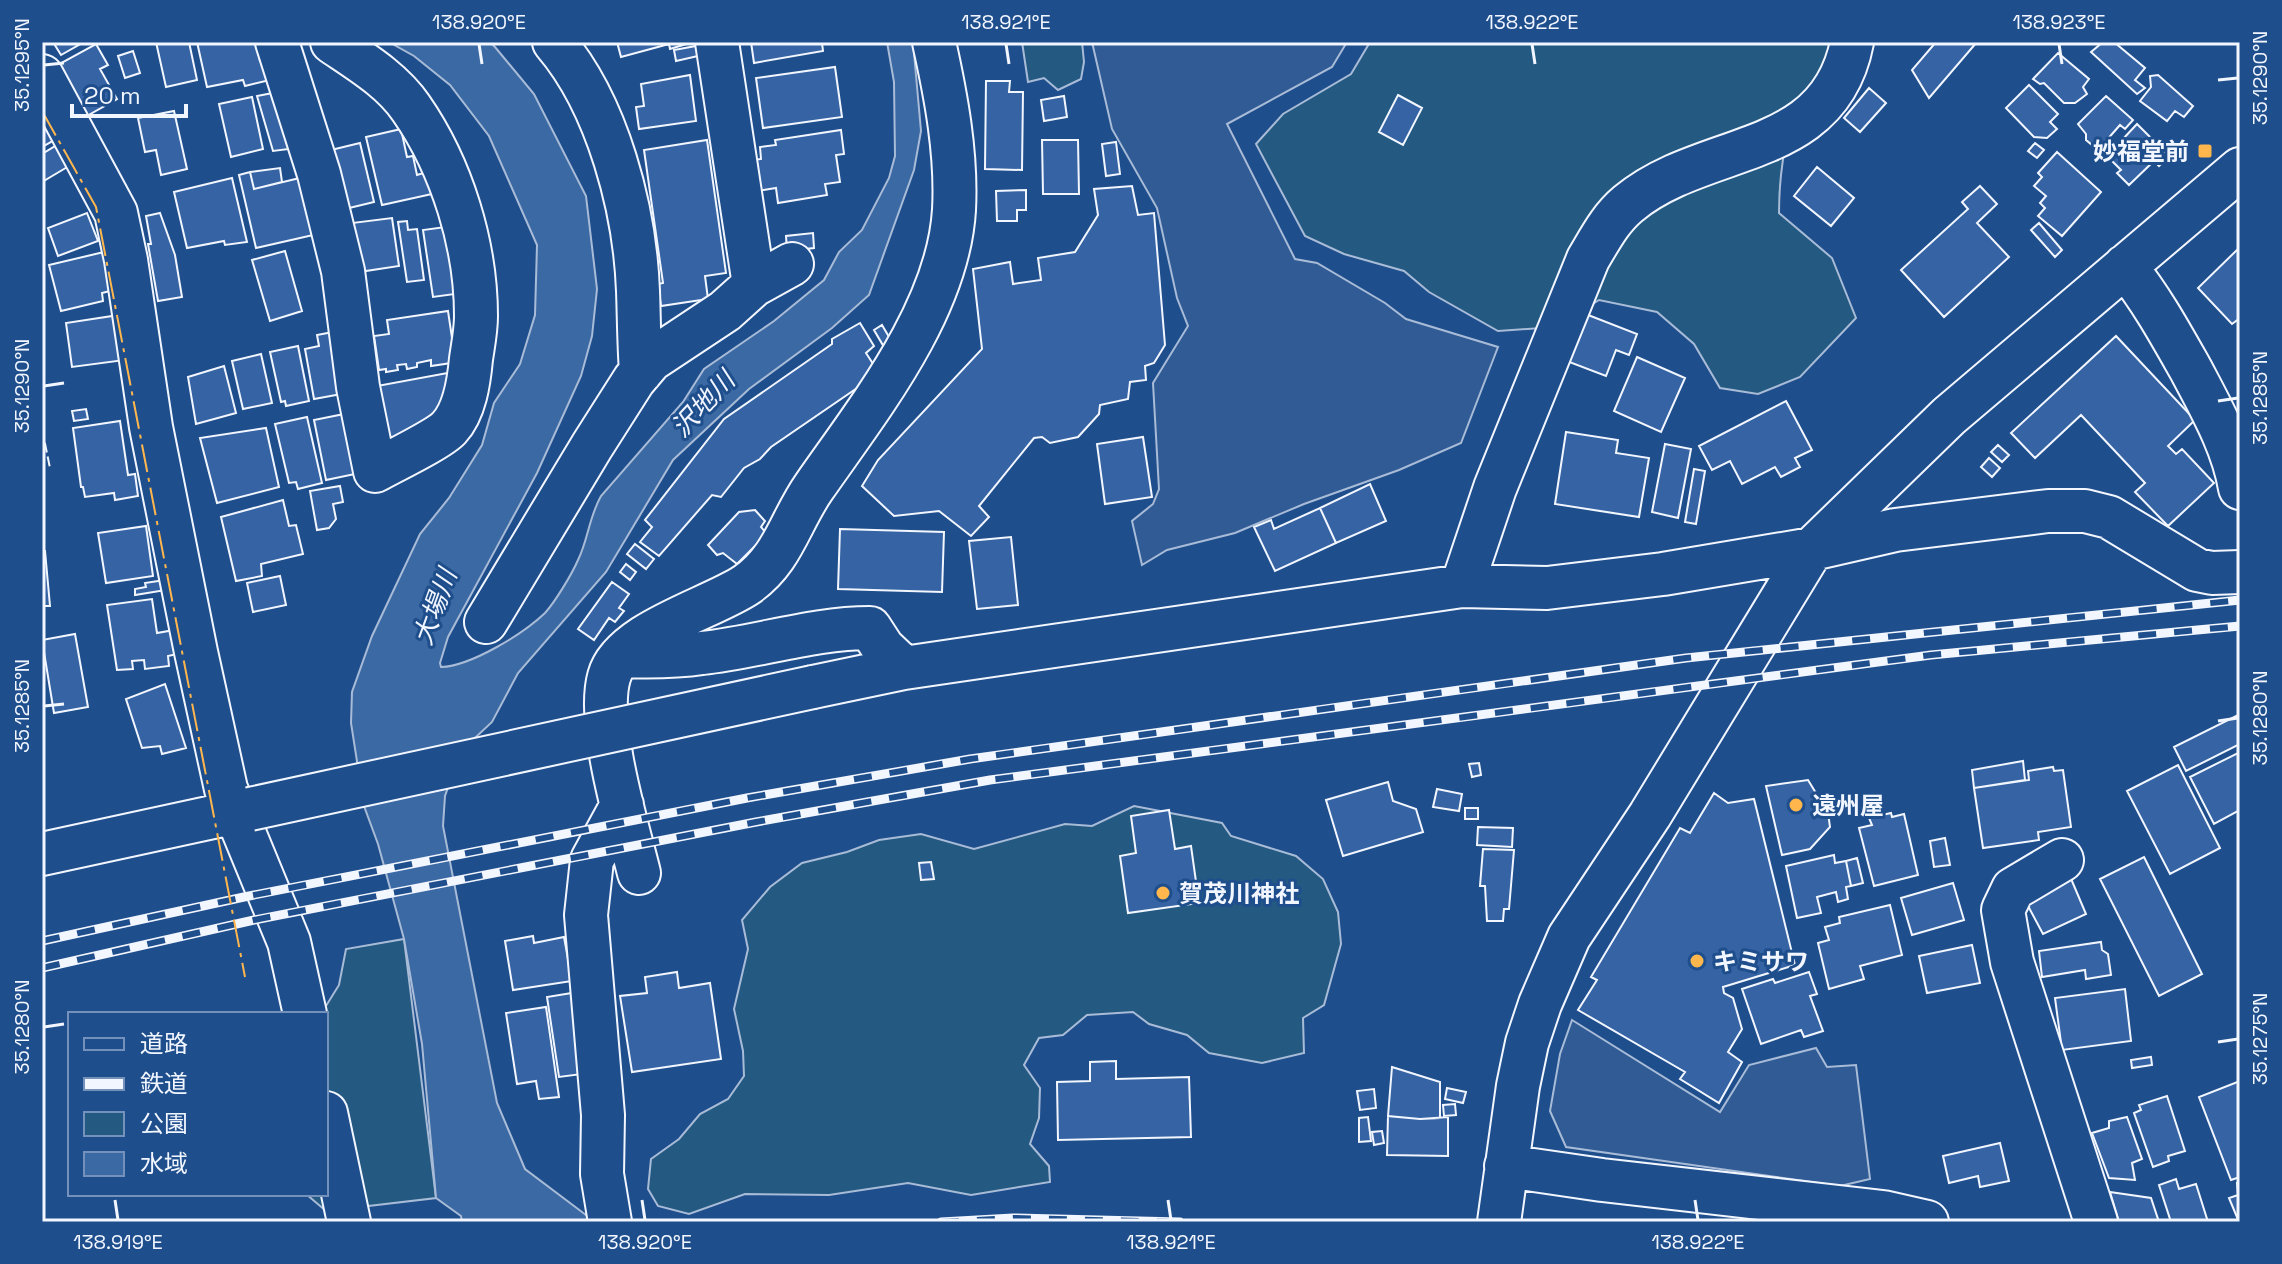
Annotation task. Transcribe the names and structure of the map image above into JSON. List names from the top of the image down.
{
  "water": ["沢地川", "大場川"],
  "places": {
    "transit": ["妙福堂前"],
    "other": ["遠州屋", "賀茂川神社", "キミサワ"]
  },
  "legend": [
    "道路",
    "鉄道",
    "公園",
    "水域"
  ],
  "scale_bar": "20 m",
  "coordinates": [
    "138.920°E",
    "138.921°E",
    "138.922°E",
    "138.923°E",
    "35.1295°N",
    "35.1290°N",
    "35.1285°N",
    "35.1280°N",
    "35.1275°N",
    "138.919°E"
  ]
}
